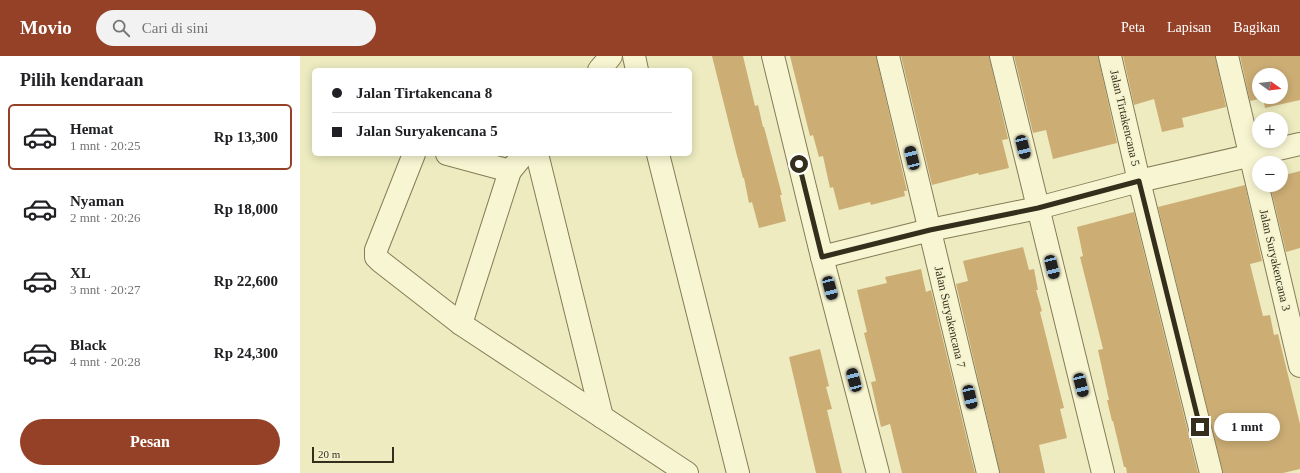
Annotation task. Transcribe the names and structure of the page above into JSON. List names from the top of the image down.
{
  "streets": {
    "street": ["Jalan Tirtakencana 5", "Jalan Suryakencana 3", "Jalan Suryakencana 7"]
  },
  "scale_bar": "20 m",
  "north": "right",
  "page": {
    "header": "Movio",
    "search": "Cari di sini",
    "nav": ["Peta", "Lapisan", "Bagikan"],
    "heading": "Pilih kendaraan",
    "map_buttons": ["+", "−"],
    "banner": ["Jalan Tirtakencana 8", "Jalan Suryakencana 5"],
    "list": [
      {
        "name": "Hemat",
        "note": "1 mnt · 20:25",
        "value": "Rp 13,300"
      },
      {
        "name": "Nyaman",
        "note": "2 mnt · 20:26",
        "value": "Rp 18,000"
      },
      {
        "name": "XL",
        "note": "3 mnt · 20:27",
        "value": "Rp 22,600"
      },
      {
        "name": "Black",
        "note": "4 mnt · 20:28",
        "value": "Rp 24,300"
      }
    ],
    "buttons": "Pesan",
    "bubble": "1 mnt",
    "scale": "20 m"
  }
}
